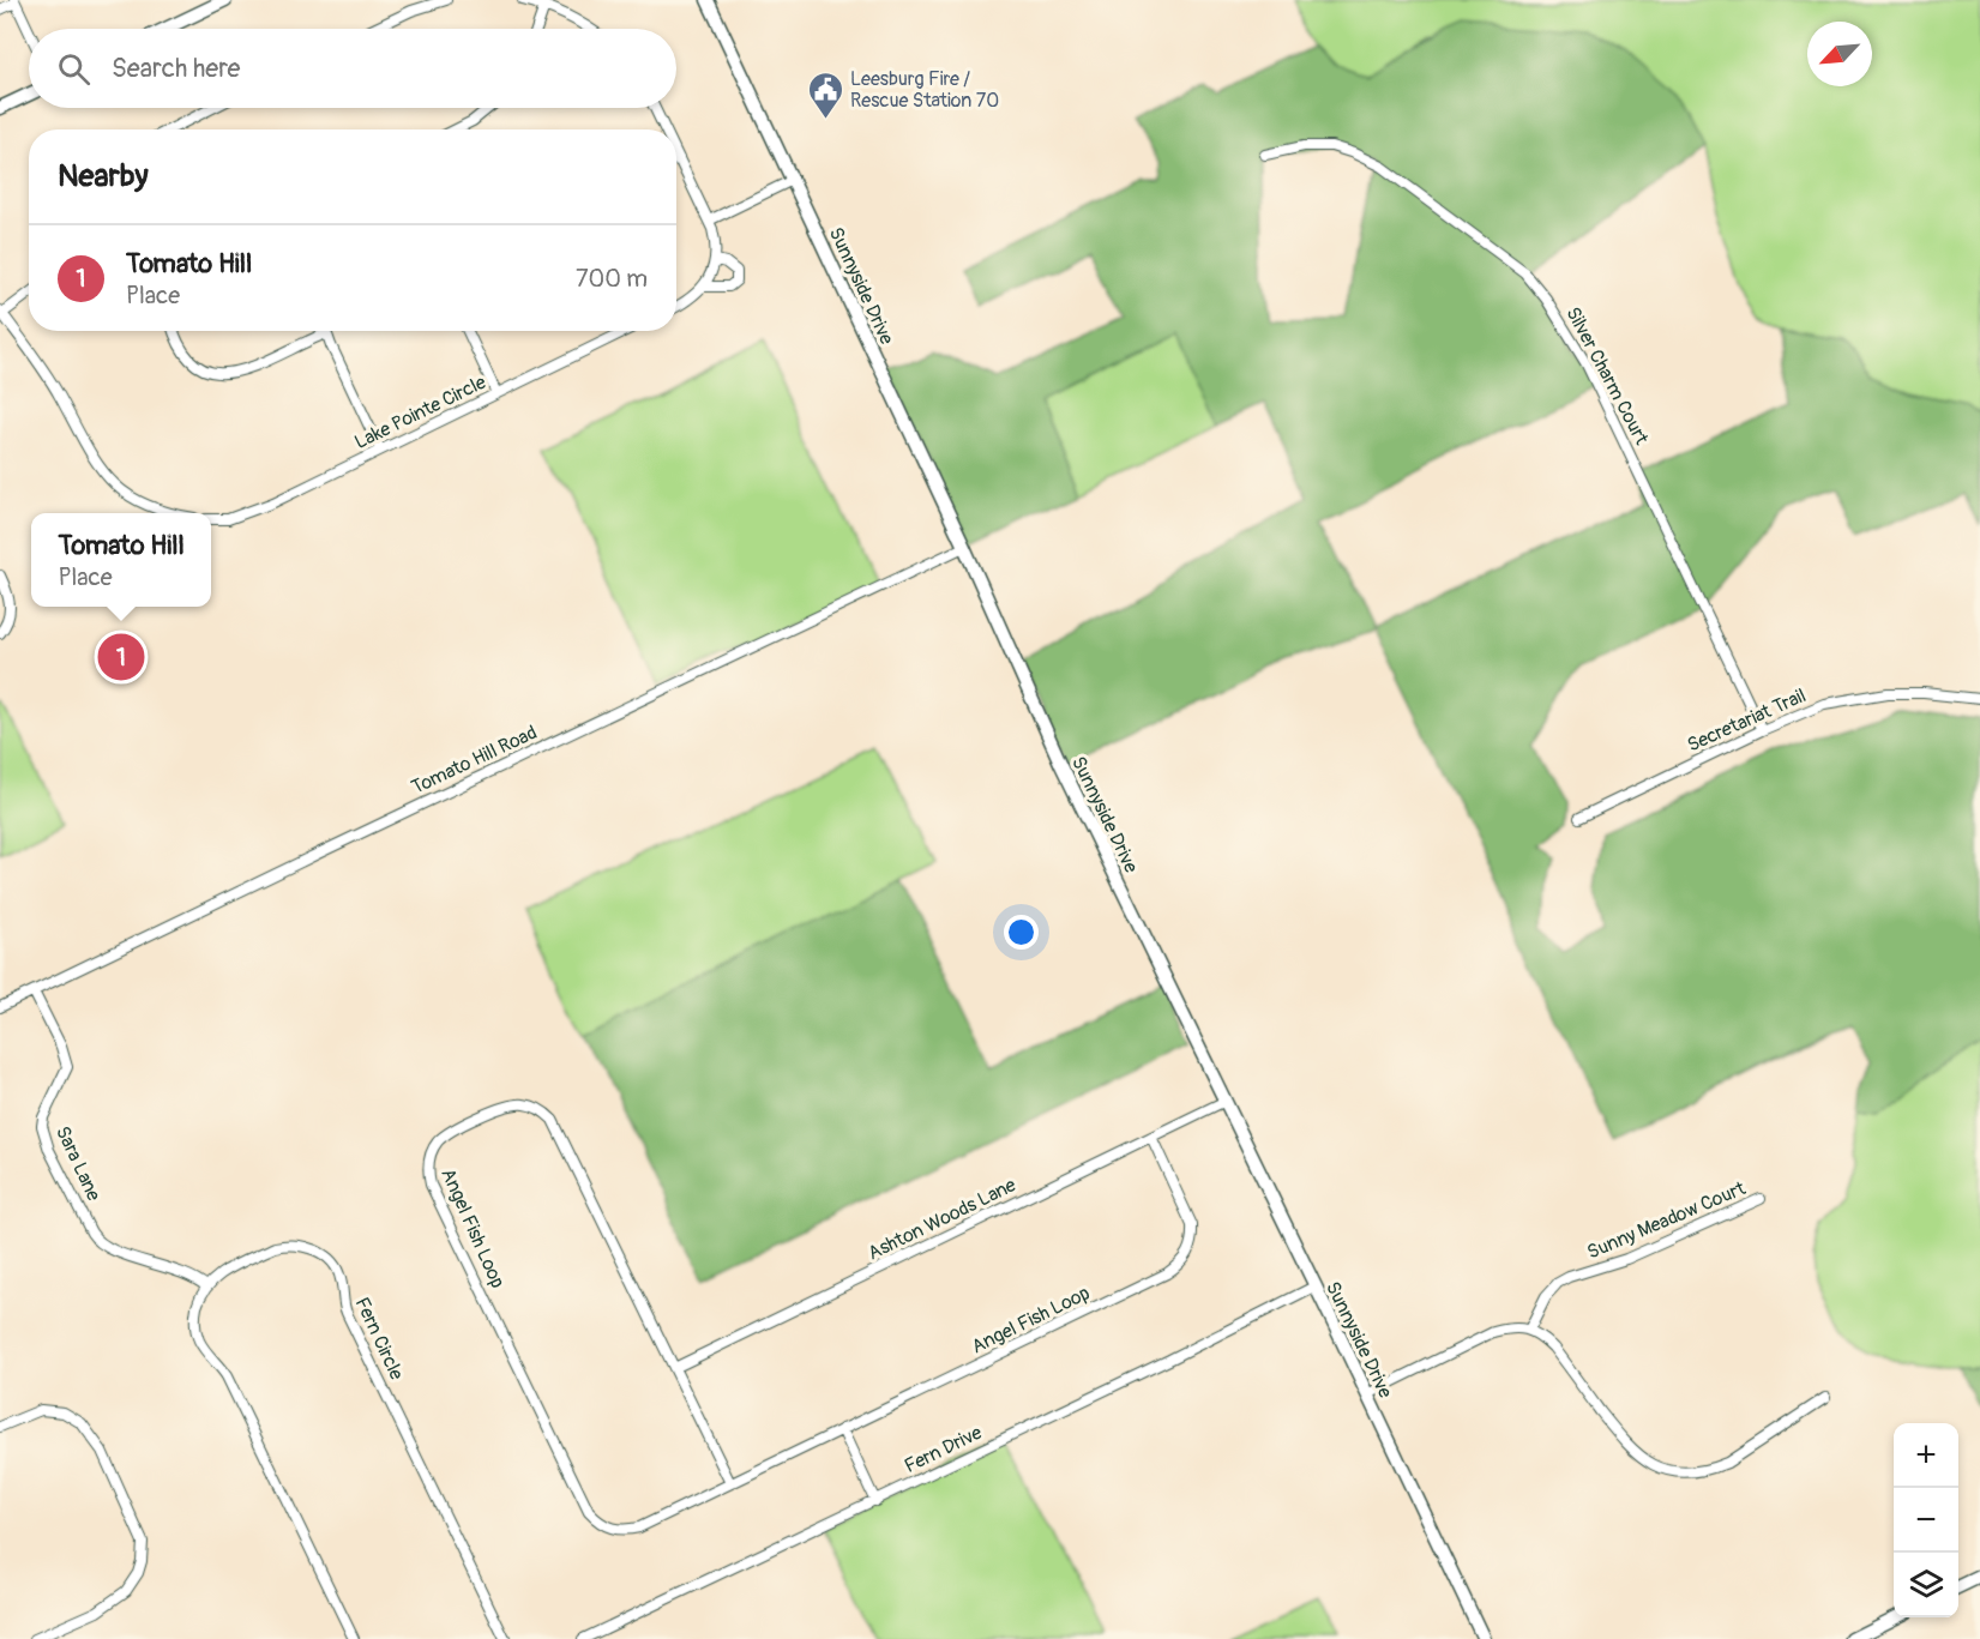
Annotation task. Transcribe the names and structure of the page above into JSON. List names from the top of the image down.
{
  "streets": {
    "street": [
      "Sunnyside Drive",
      "Silver Charm Court",
      "Lake Pointe Circle",
      "Secretariat Trail",
      "Tomato Hill Road",
      "Sara Lane",
      "Ashton Woods Lane",
      "Sunny Meadow Court",
      "Angel Fish Loop",
      "Fern Circle",
      "Fern Drive"
    ]
  },
  "crossings": [
    ["Sunnyside Drive", "Tomato Hill Road"],
    ["Sunnyside Drive", "Ashton Woods Lane"],
    ["Sunnyside Drive", "Fern Drive"],
    ["Silver Charm Court", "Secretariat Trail"],
    ["Tomato Hill Road", "Sara Lane"],
    ["Sara Lane", "Fern Circle"],
    ["Ashton Woods Lane", "Angel Fish Loop"]
  ],
  "places": {
    "public building": ["Leesburg Fire / Rescue Station 70"]
  },
  "north": "bottom left",
  "page": {
    "search": "Search here",
    "heading": "Nearby",
    "list": [
      {
        "mark": "1",
        "name": "Tomato Hill",
        "note": "Place",
        "value": "700 m"
      }
    ],
    "popup": ["Tomato Hill", "Place"],
    "pins": "1",
    "map_buttons": ["+", "−"]
  }
}
